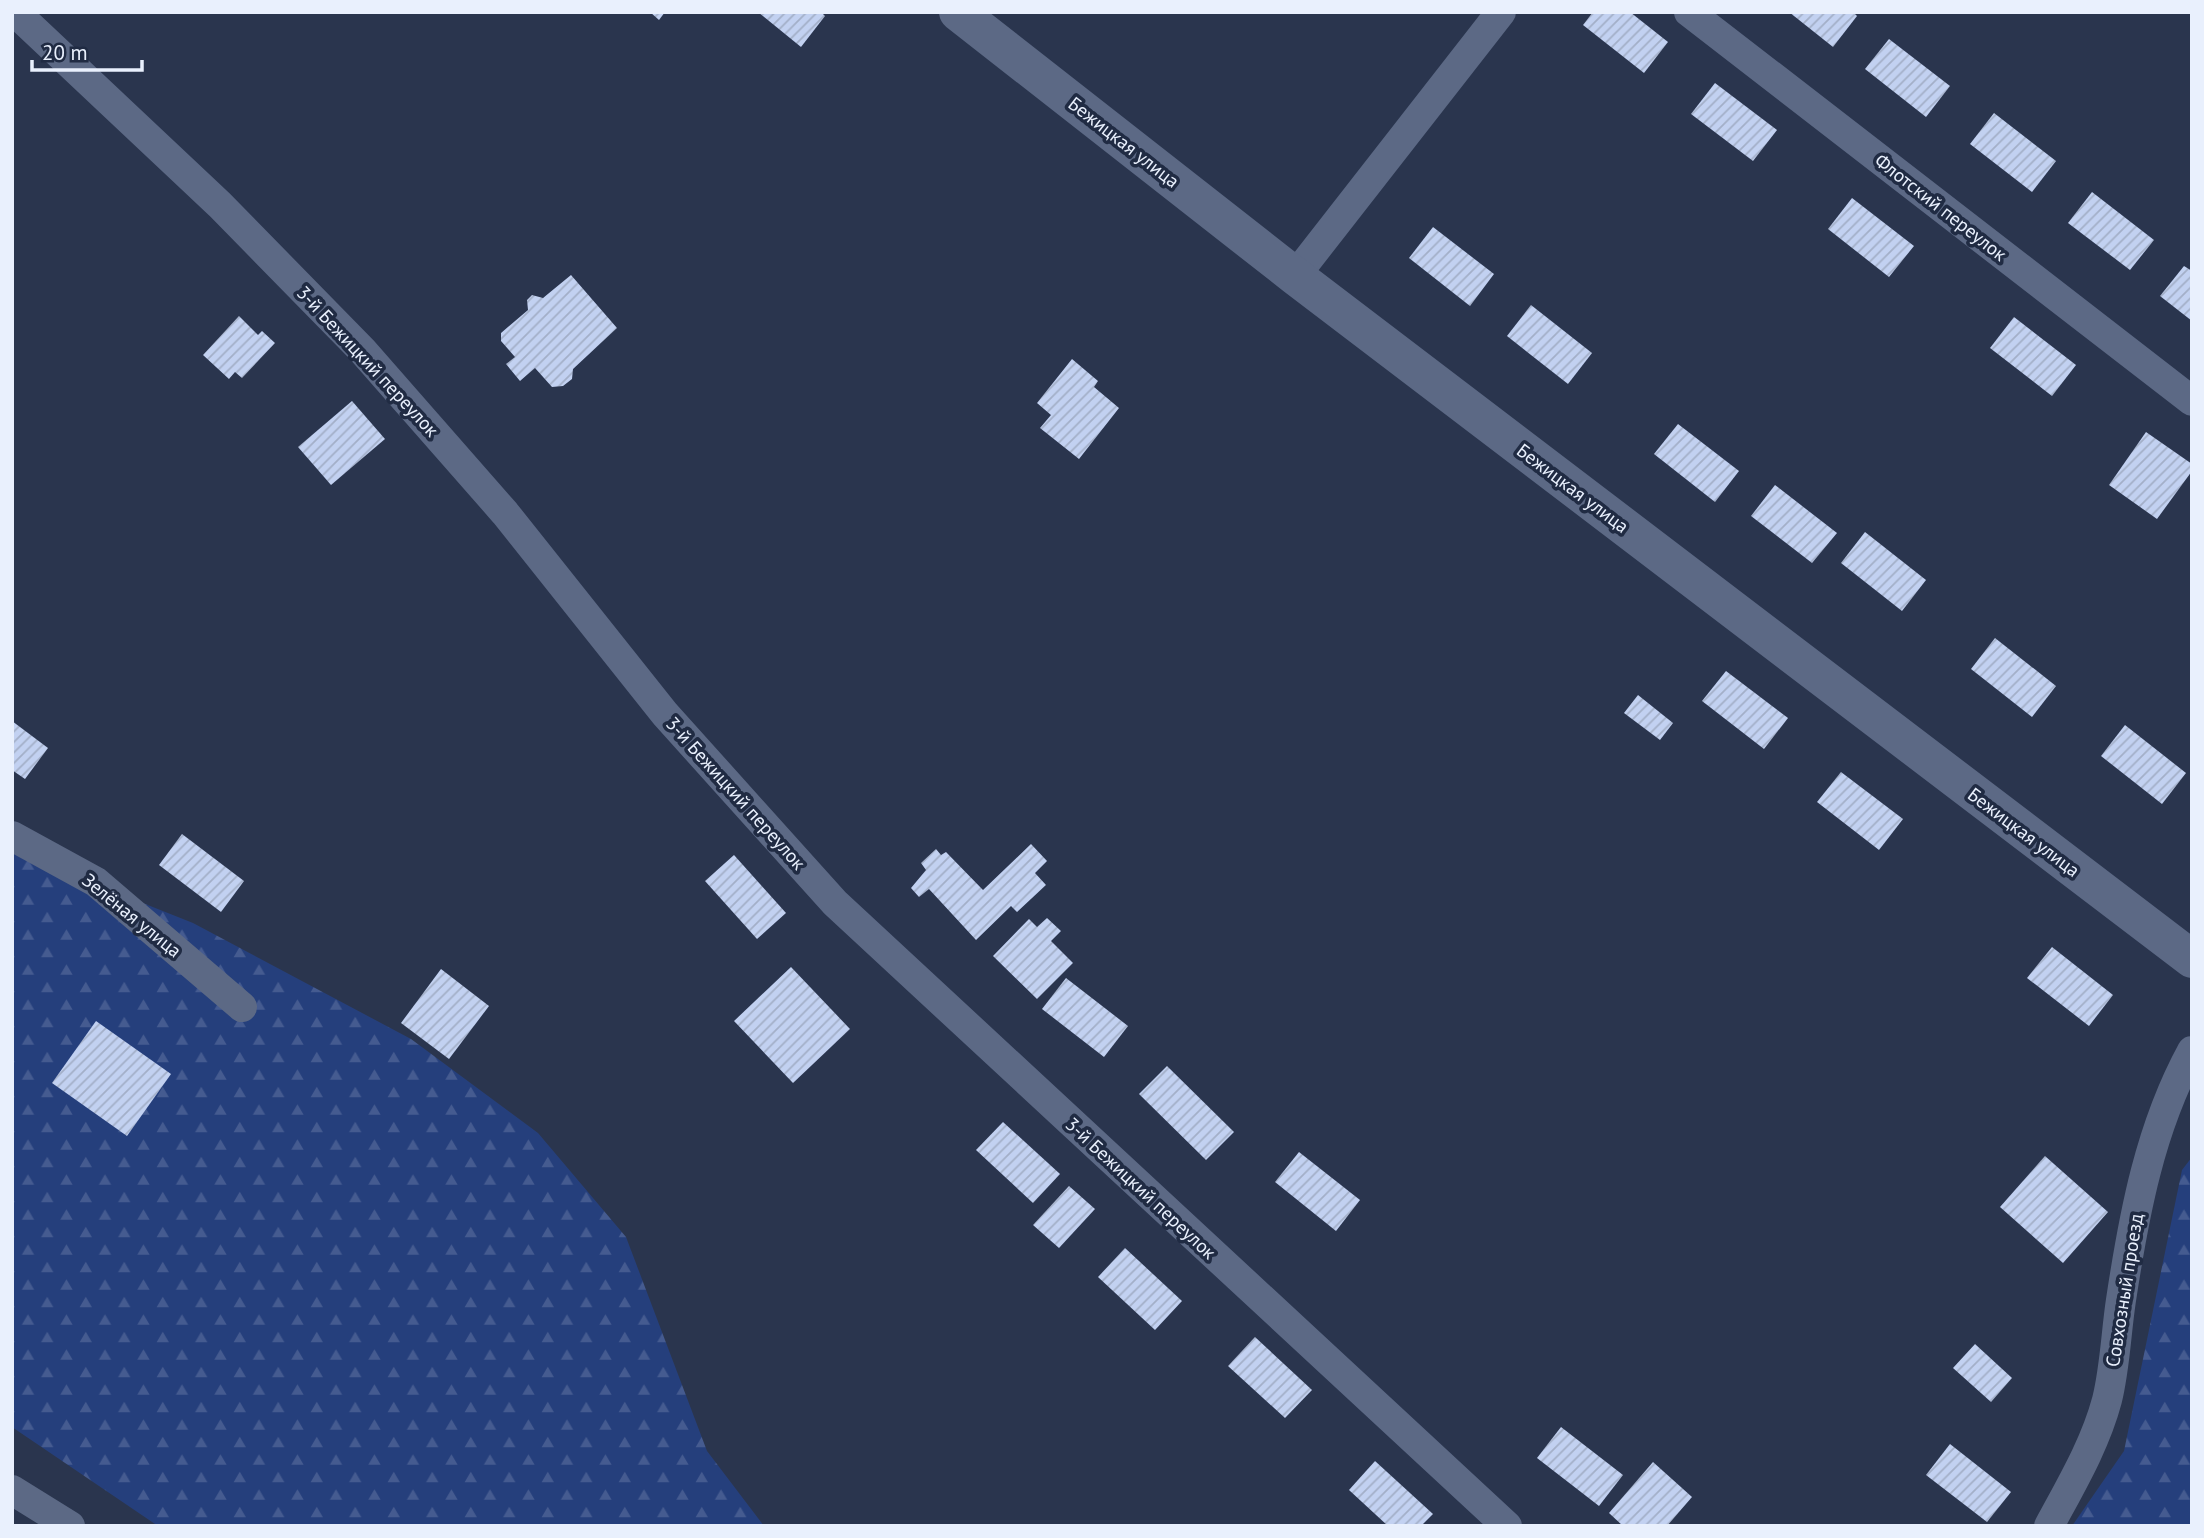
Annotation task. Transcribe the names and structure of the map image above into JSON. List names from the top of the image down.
{
  "streets": {
    "street": [
      "Бежицкая улица",
      "Флотский переулок",
      "3-й Бежицкий переулок",
      "Зелёная улица",
      "Совхозный проезд"
    ]
  },
  "scale_bar": "20 m"
}
